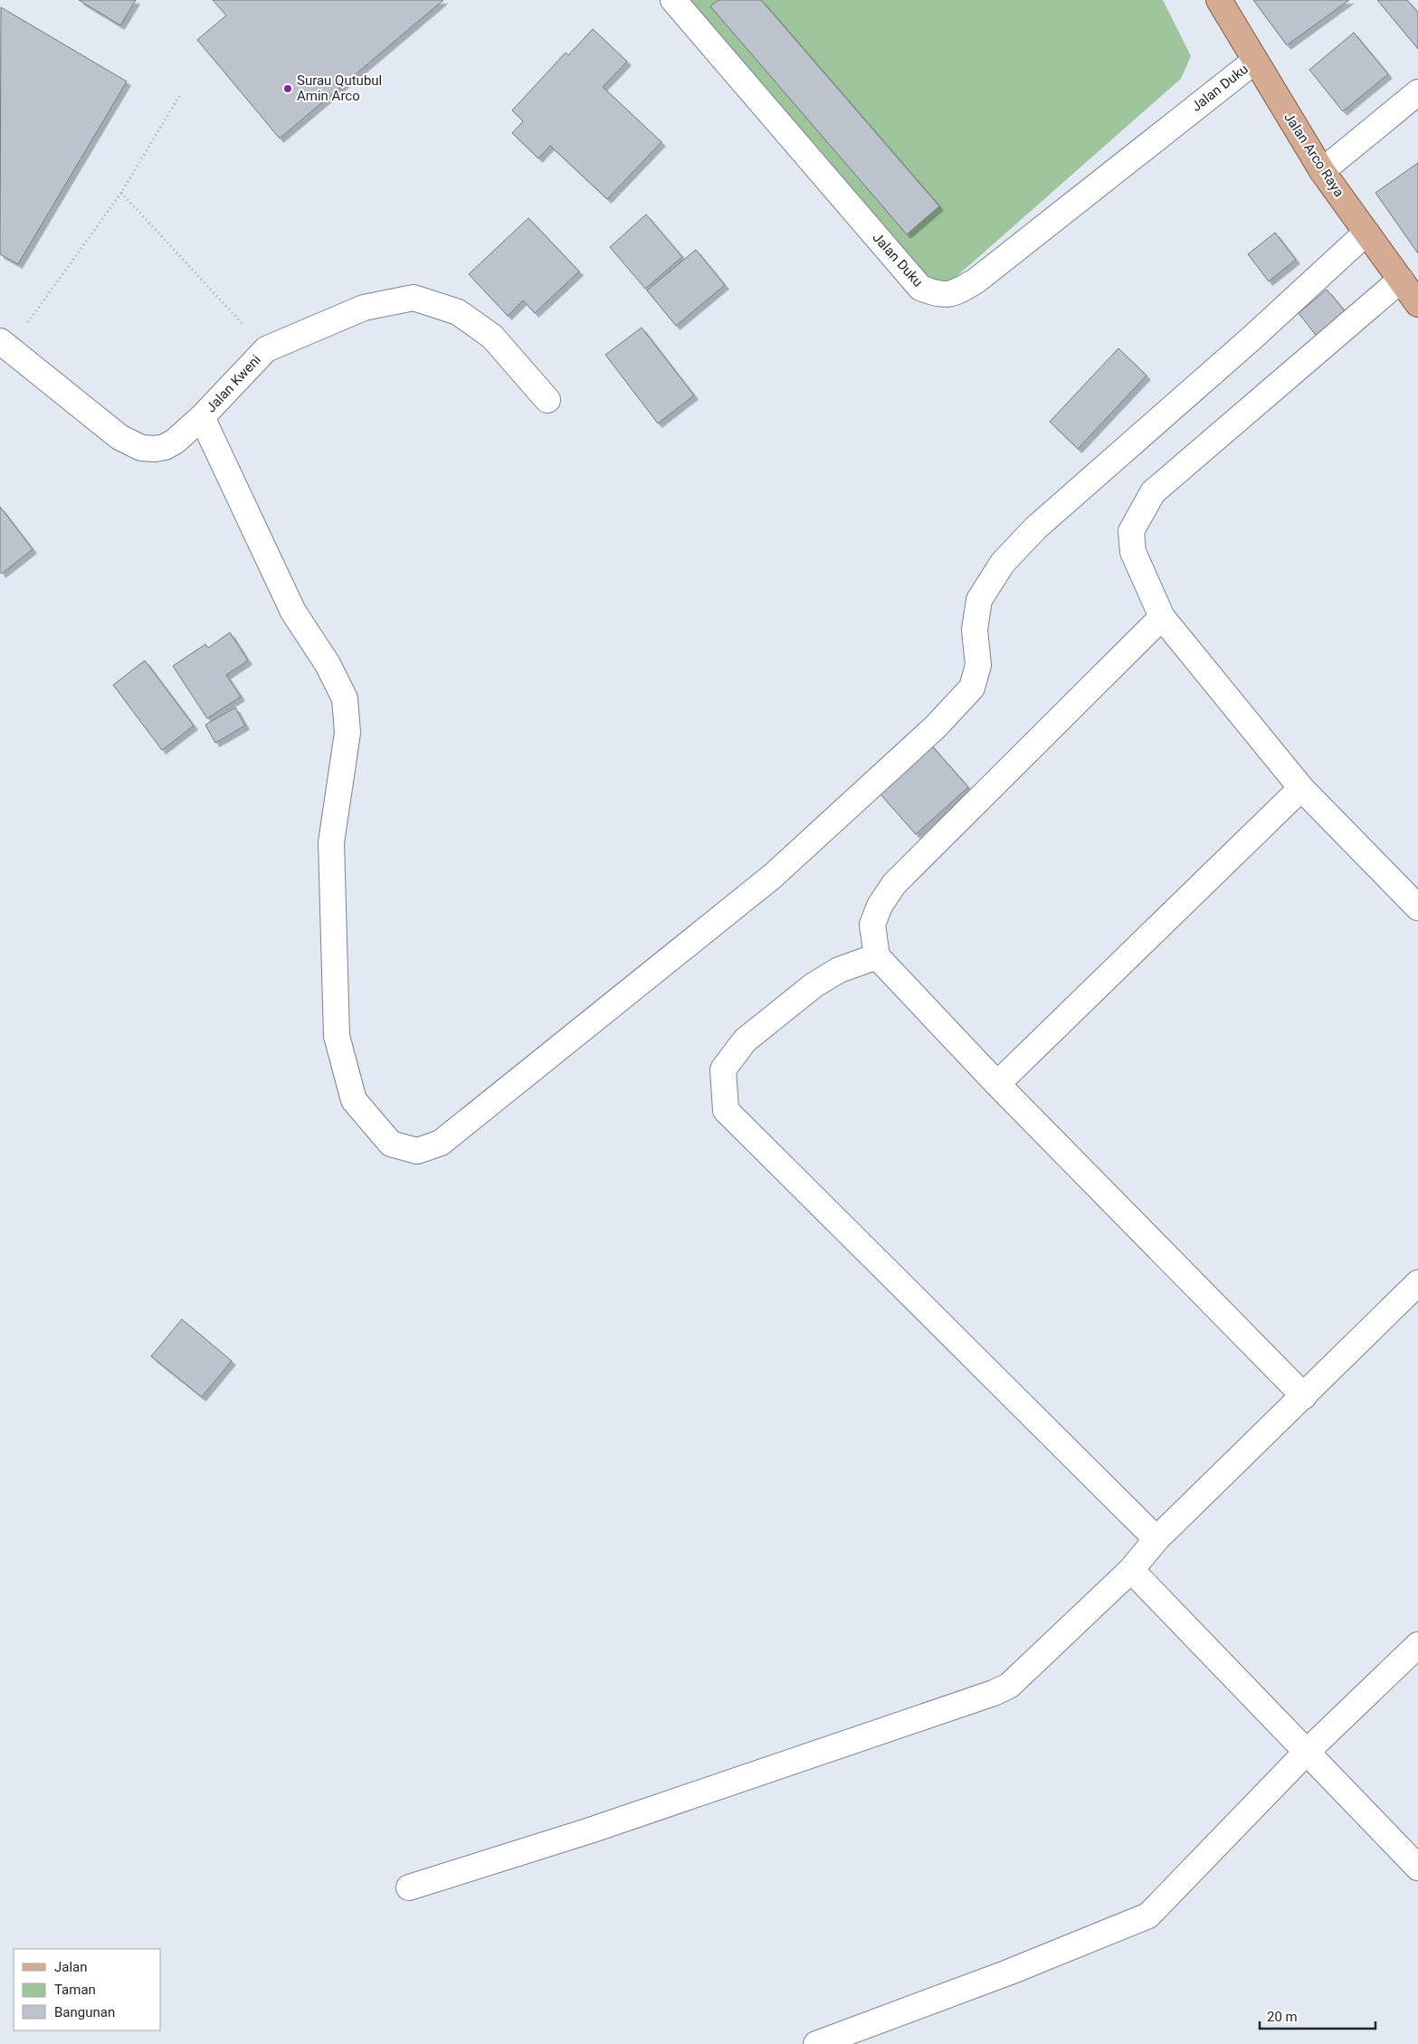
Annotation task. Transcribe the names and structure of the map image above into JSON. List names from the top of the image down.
{
  "streets": {
    "main road": ["Jalan Arco Raya"],
    "street": ["Jalan Duku", "Jalan Kweni"]
  },
  "crossings": [
    ["Jalan Duku", "Jalan Arco Raya"]
  ],
  "places": ["Surau Qutubul Amin Arco"],
  "legend": ["Jalan", "Taman", "Bangunan"],
  "scale_bar": "20 m"
}
